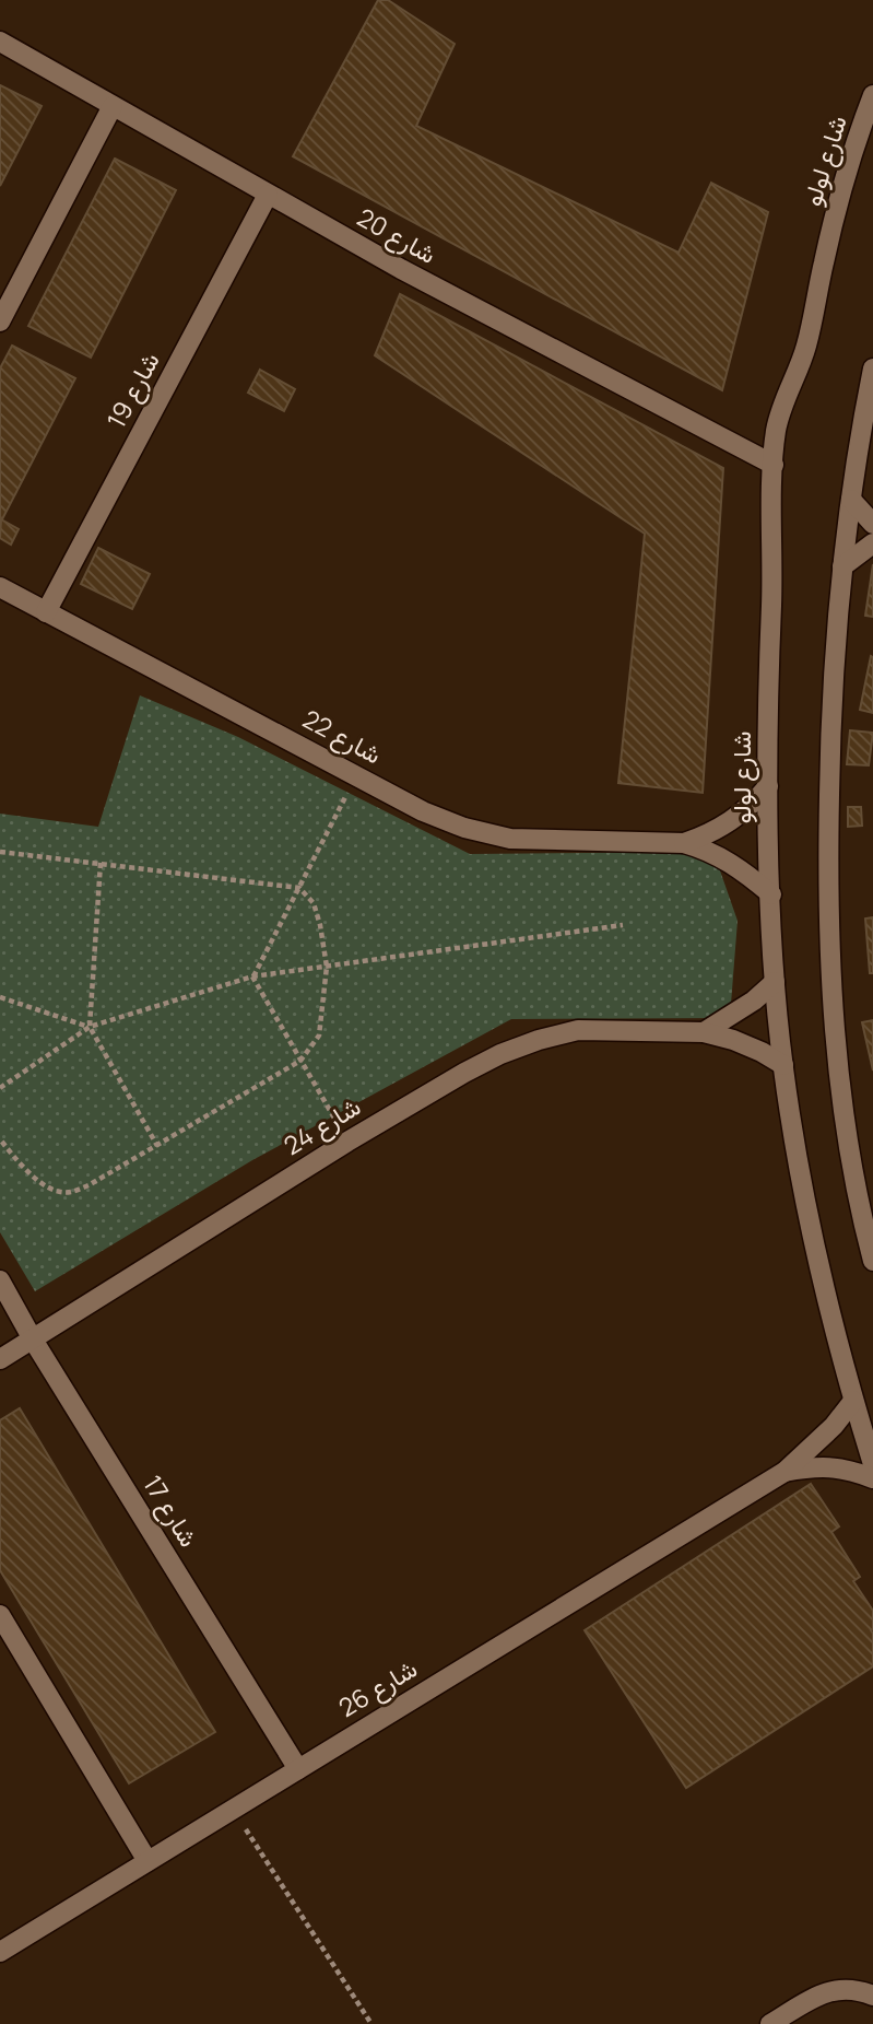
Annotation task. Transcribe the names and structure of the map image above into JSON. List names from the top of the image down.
{
  "streets": {
    "street": [
      "شارع لولو",
      "شارع 20",
      "شارع 19",
      "شارع 22",
      "شارع 24",
      "شارع 17",
      "شارع 26"
    ]
  },
  "crossings": [
    ["شارع لولو", "شارع 20"],
    ["شارع لولو", "شارع 22"],
    ["شارع لولو", "شارع 24"],
    ["شارع لولو", "شارع 26"],
    ["شارع 20", "شارع 19"],
    ["شارع 19", "شارع 22"],
    ["شارع 24", "شارع 17"],
    ["شارع 17", "شارع 26"]
  ]
}
